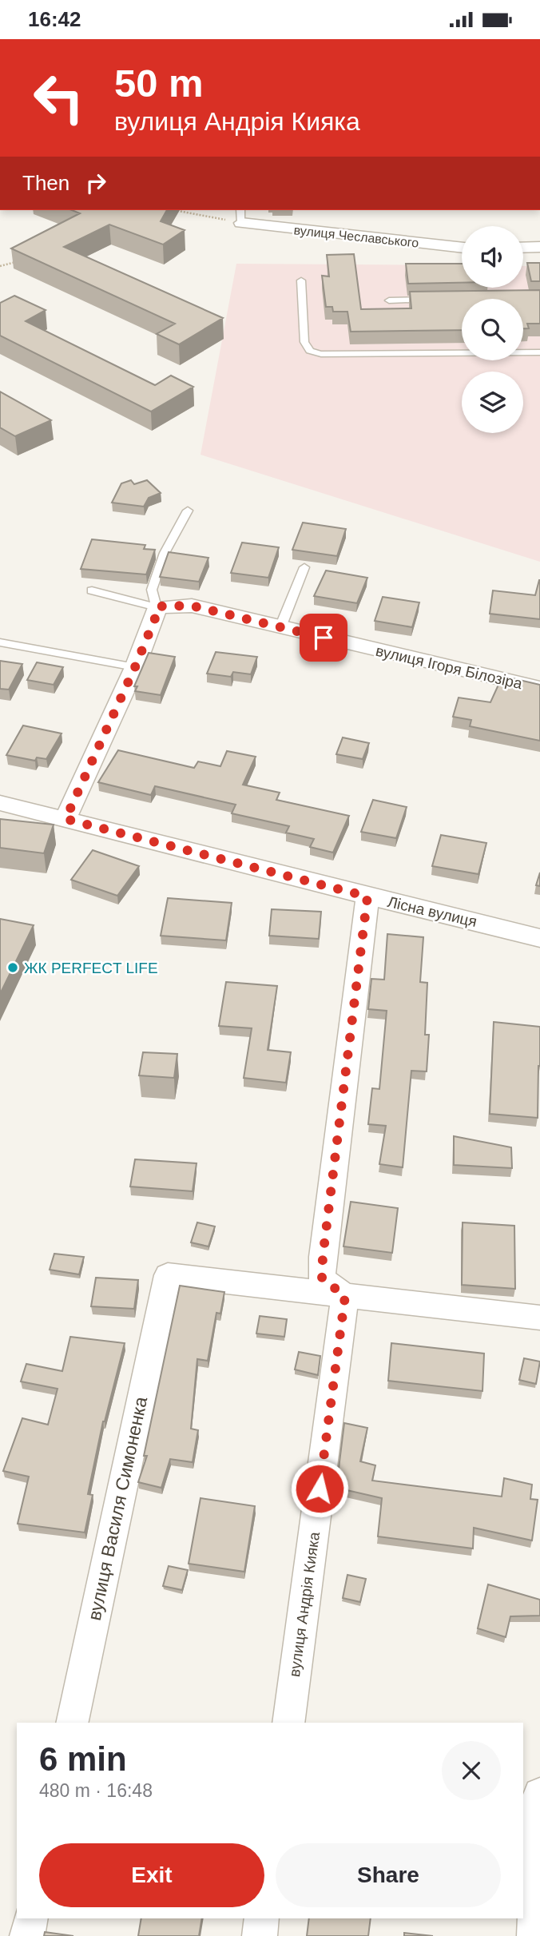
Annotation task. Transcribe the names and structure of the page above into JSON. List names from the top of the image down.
{
  "streets": {
    "street": [
      "вулиця Чеславського",
      "вулиця Ігоря Білозіра",
      "Лісна вулиця",
      "вулиця Василя Симоненка",
      "вулиця Андрія Кияка"
    ]
  },
  "crossings": [
    ["вулиця Василя Симоненка", "вулиця Андрія Кияка"]
  ],
  "places": ["ЖК PERFECT LIFE"],
  "page": {
    "status": "16:42",
    "turn": ["50 m", "вулиця Андрія Кияка"],
    "then": "Then",
    "heading": ["6 min", "480 m · 16:48"],
    "buttons": ["Exit", "Share"]
  }
}
